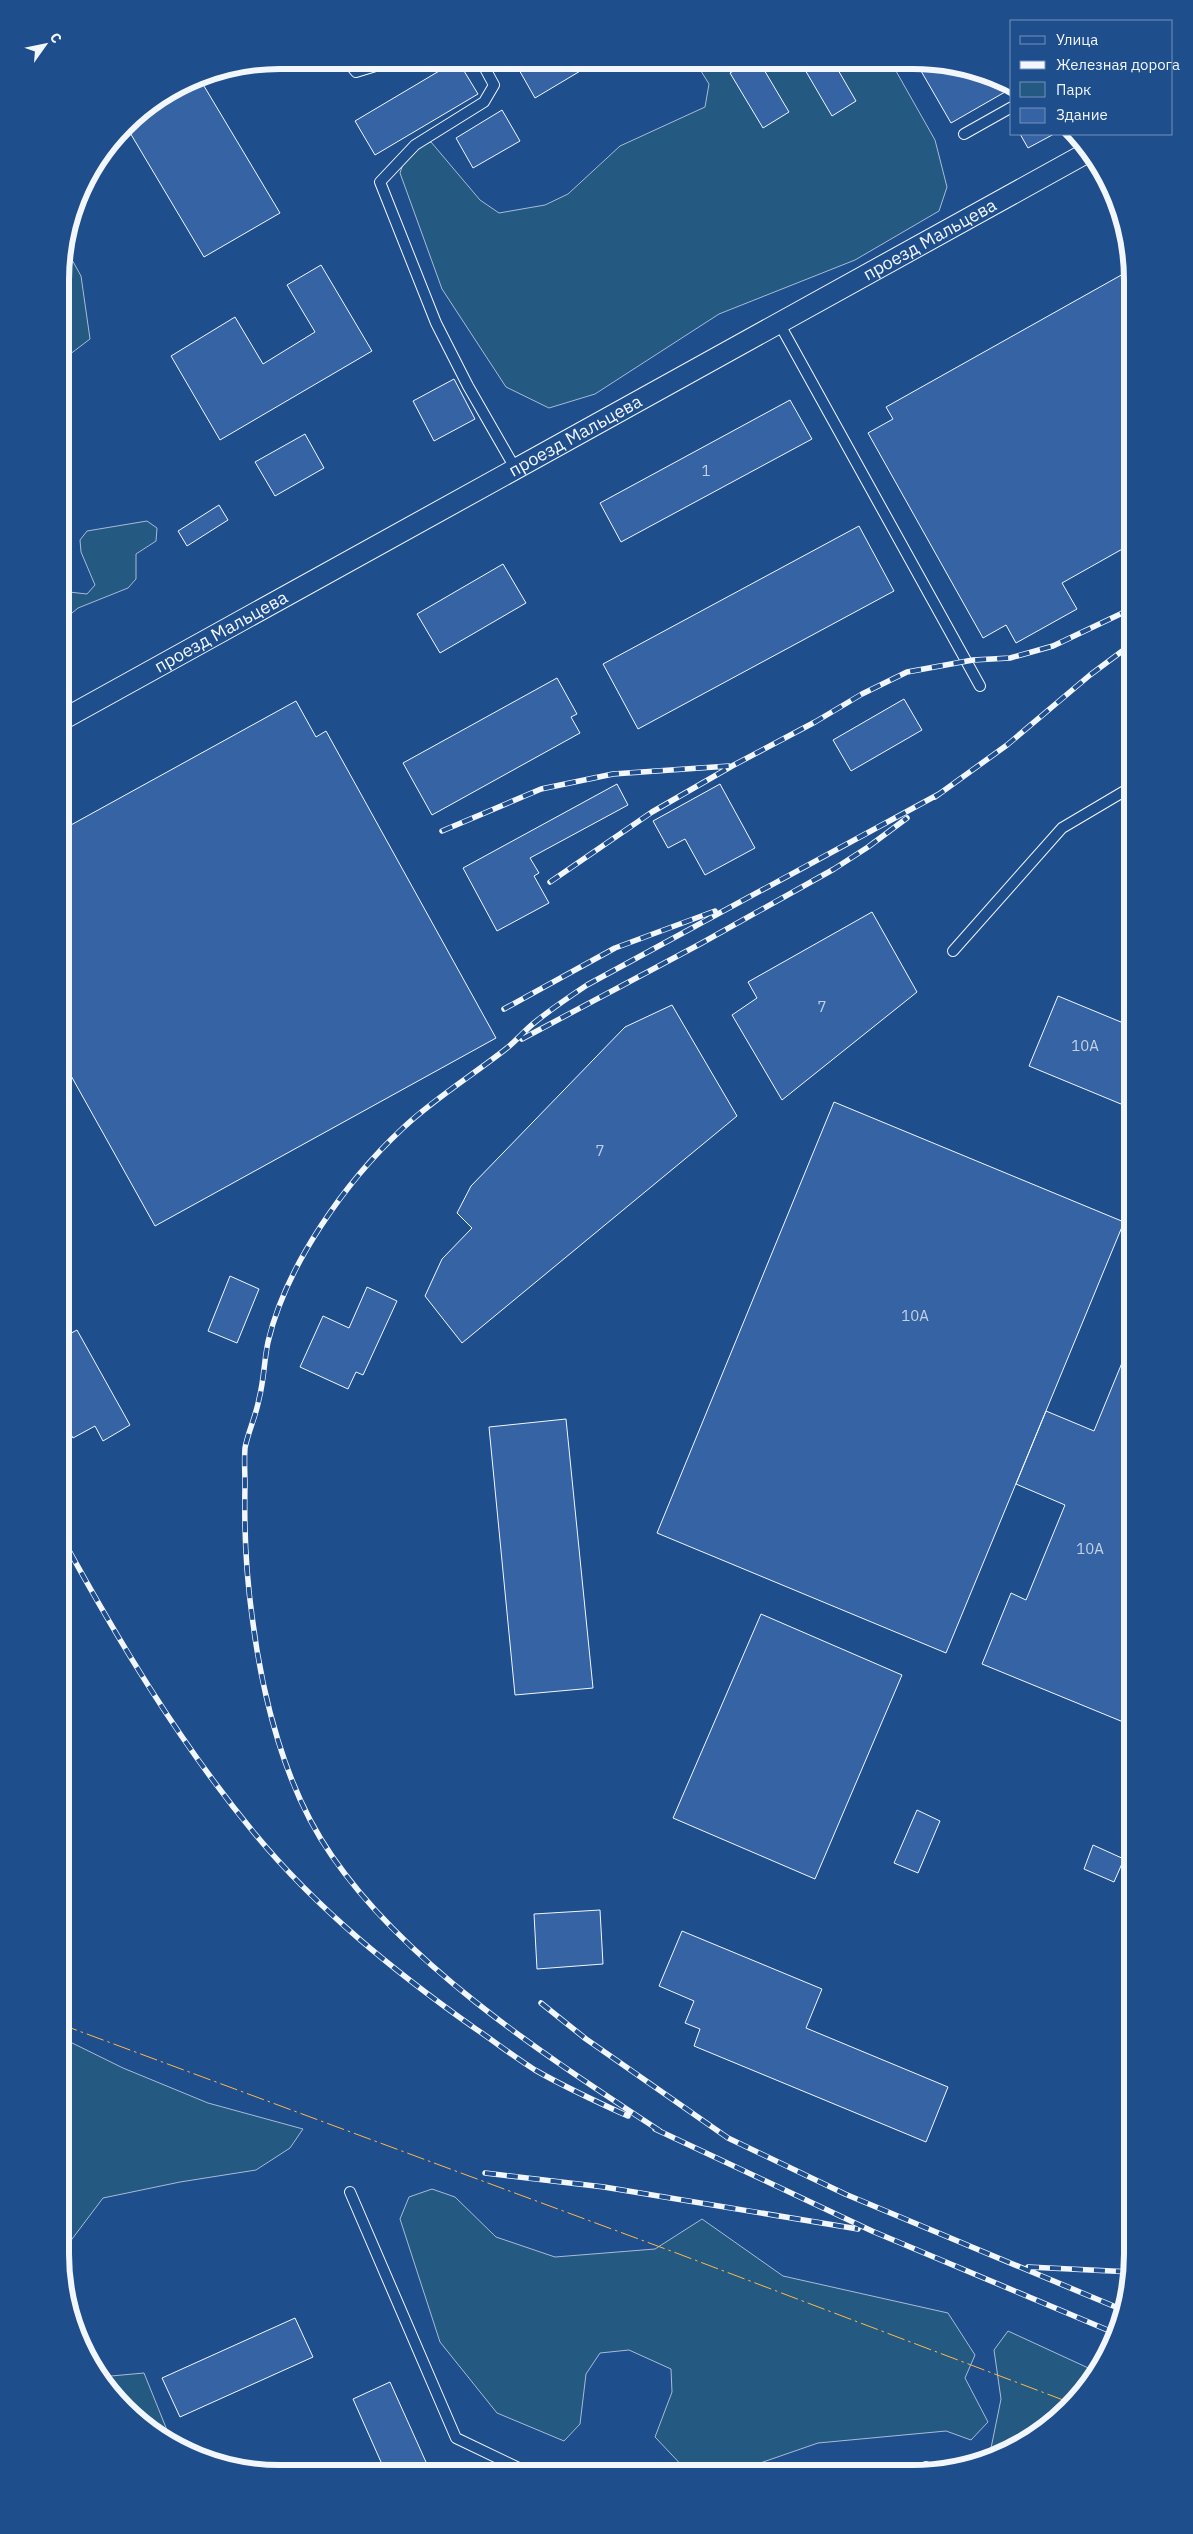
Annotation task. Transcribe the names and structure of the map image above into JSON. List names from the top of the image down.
{
  "streets": {
    "street": ["проезд Мальцева"]
  },
  "house_numbers": [
    "1",
    "7",
    "10А",
    "7",
    "10А",
    "10А"
  ],
  "legend": [
    "Улица",
    "Железная дорога",
    "Парк",
    "Здание"
  ],
  "north": "top right"
}
